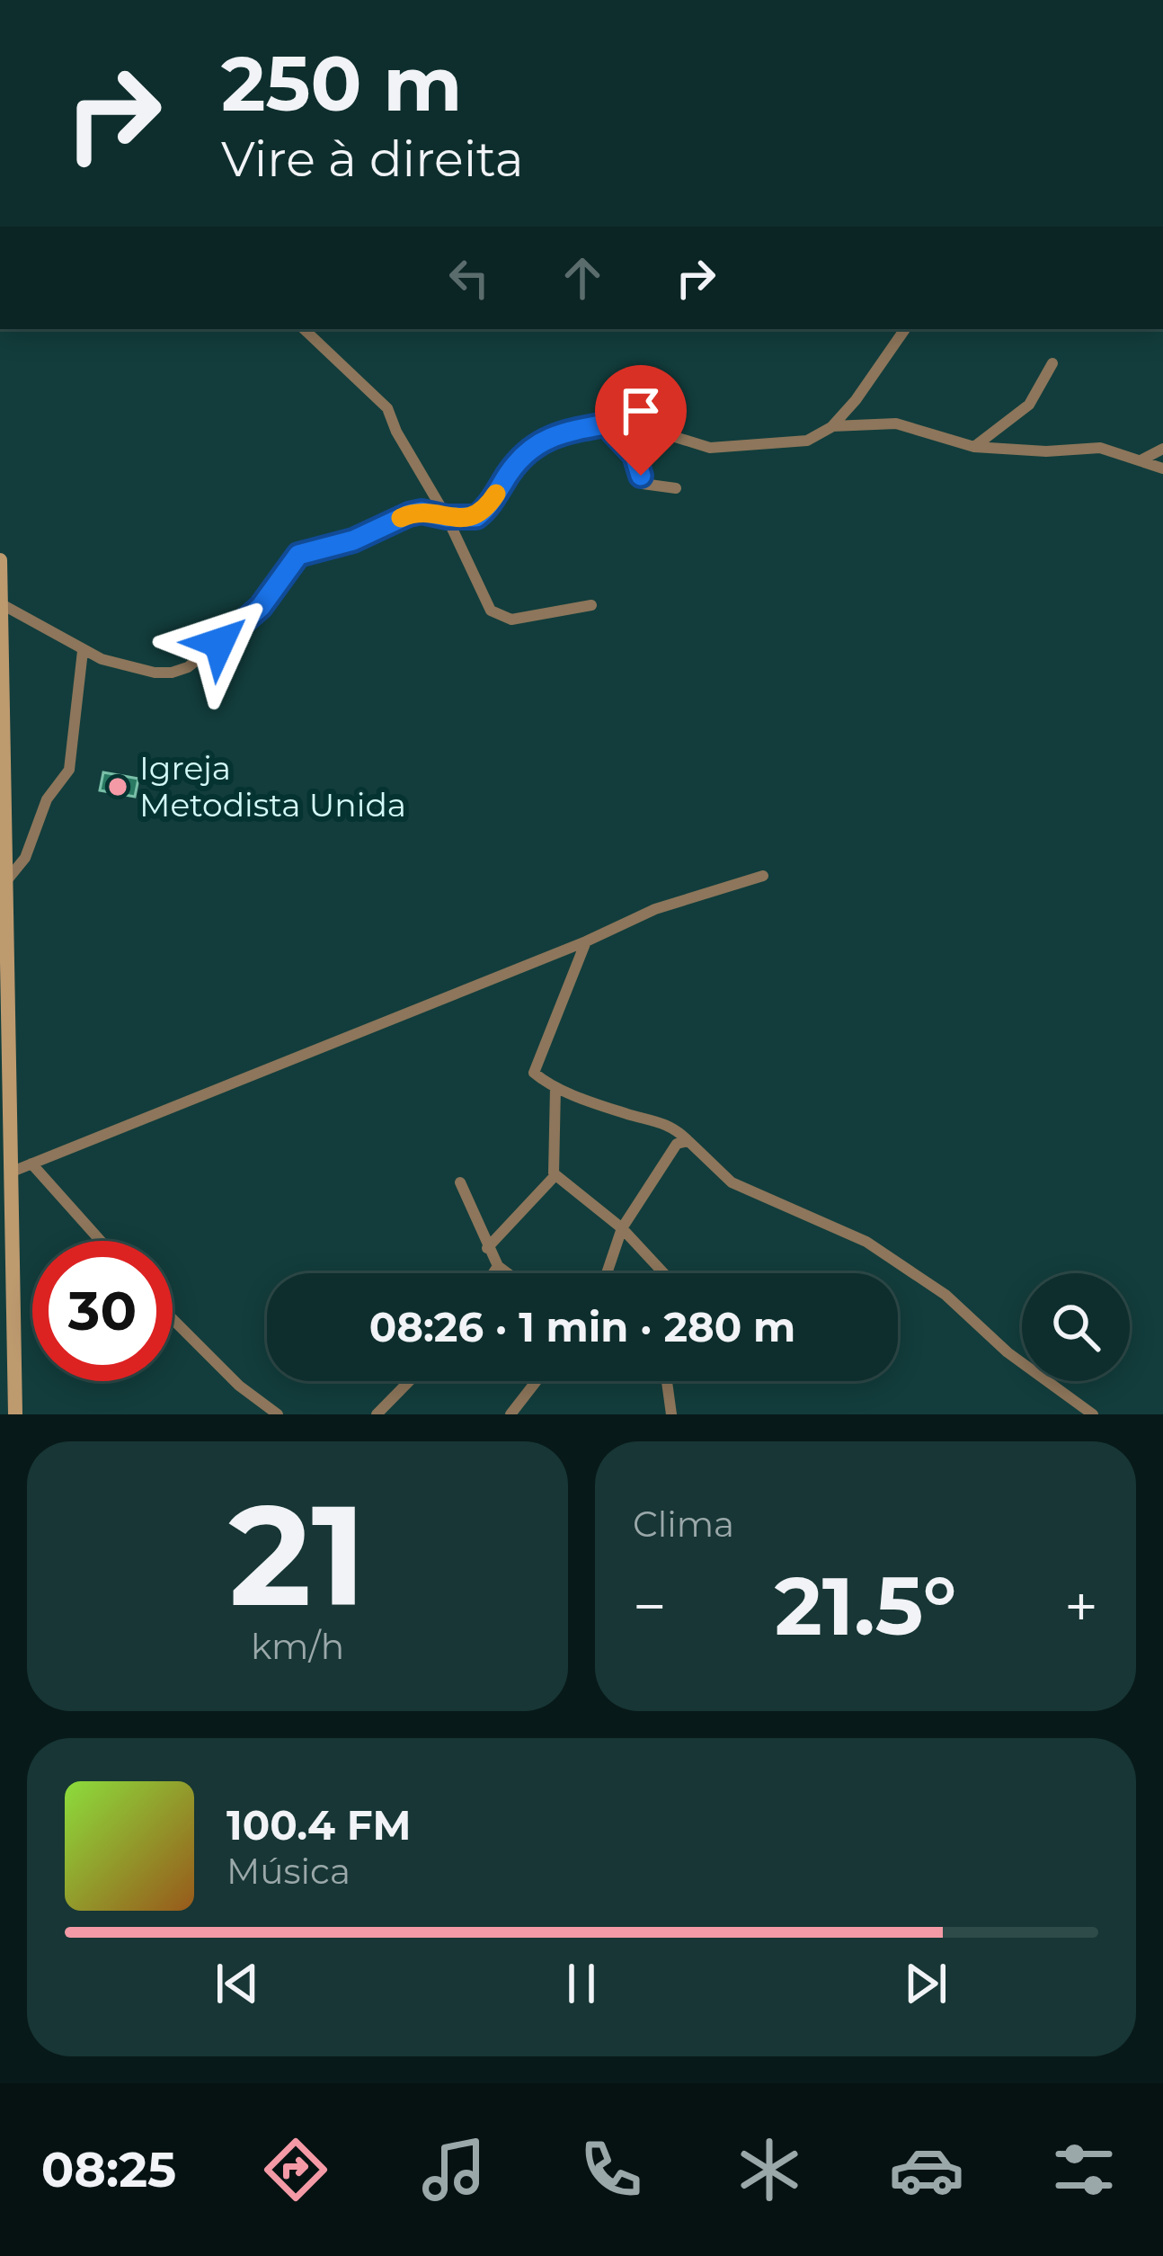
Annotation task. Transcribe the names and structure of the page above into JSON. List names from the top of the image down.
{
  "places": ["Igreja Metodista Unida"],
  "page": {
    "turn": ["250 m", "Vire à direita"],
    "limit": "30",
    "trip": "08:26 · 1 min · 280 m",
    "tile": [
      ["21", "km/h"],
      "Clima"
    ],
    "heat": ["−", "21.5°", "+"],
    "song": ["100.4 FM", "Música"],
    "tabs": "08:25"
  }
}
